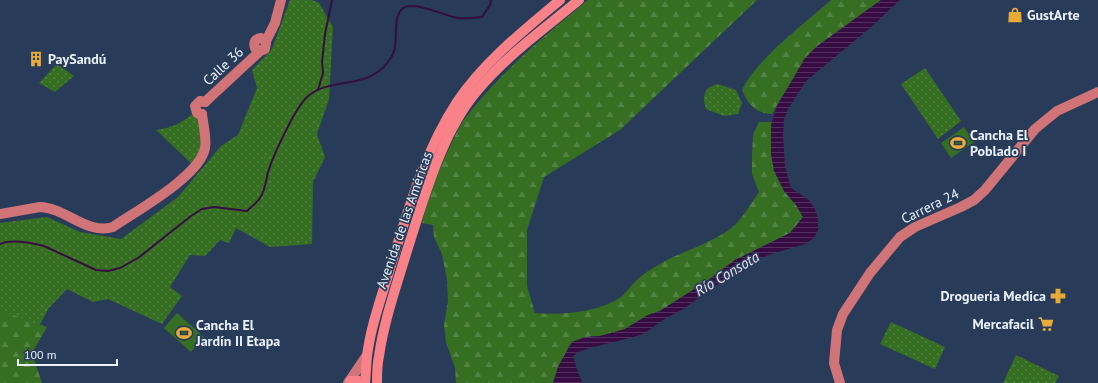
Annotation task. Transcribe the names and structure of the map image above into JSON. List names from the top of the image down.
{
  "streets": {
    "main road": ["Calle 36", "Carrera 24", "Avenida de las Américas"]
  },
  "water": ["Río Consota"],
  "places": {
    "shop": ["GustArte"],
    "building": ["PaySandú"],
    "sports": ["Cancha El Poblado I", "Cancha El Jardín II Etapa"],
    "pharmacy": ["Drogueria Medica"],
    "supermarket": ["Mercafacil"]
  },
  "scale_bar": "100 m"
}
